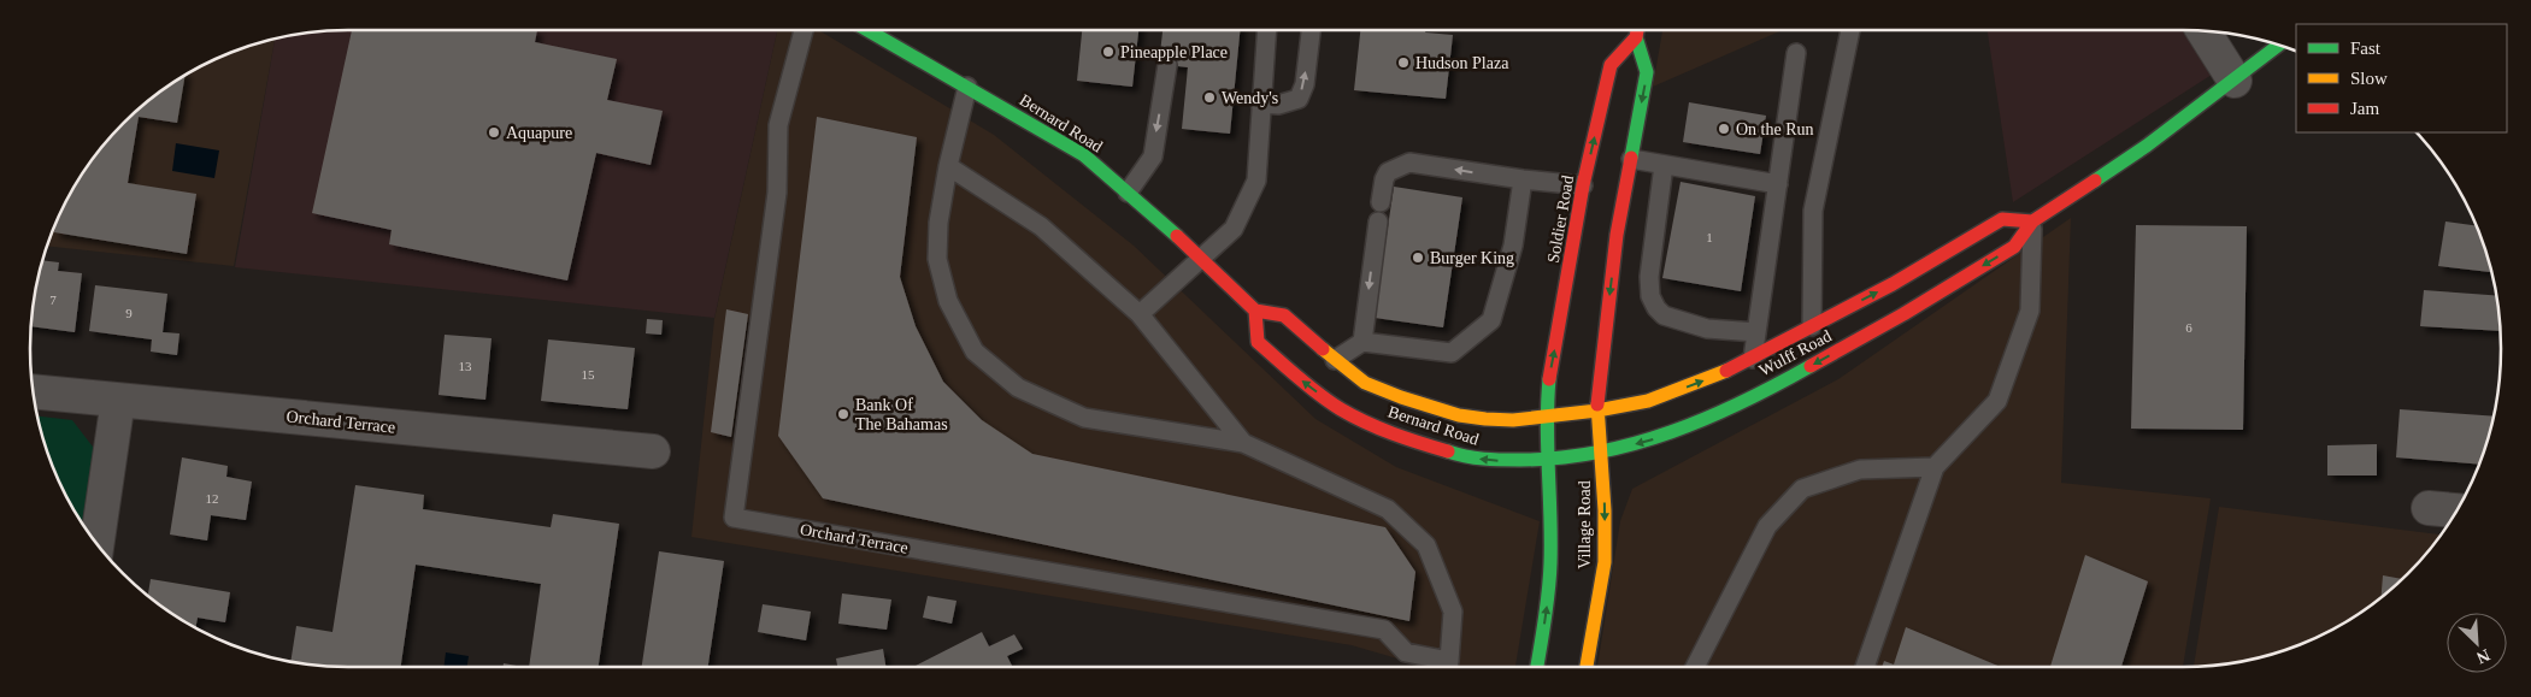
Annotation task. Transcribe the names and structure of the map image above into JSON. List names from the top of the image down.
{
  "streets": {
    "main road": [
      "Bernard Road",
      "Soldier Road",
      "Wulff Road",
      "Village Road"
    ],
    "street": ["Orchard Terrace"]
  },
  "crossings": [
    ["Bernard Road", "Soldier Road"],
    ["Bernard Road", "Wulff Road"],
    ["Bernard Road", "Village Road"],
    ["Soldier Road", "Wulff Road"],
    ["Soldier Road", "Village Road"],
    ["Wulff Road", "Village Road"]
  ],
  "places": [
    "Pineapple Place",
    "Hudson Plaza",
    "Wendy's",
    "On the Run",
    "Aquapure",
    "Burger King",
    "Bank Of The Bahamas"
  ],
  "house_numbers": [
    "1",
    "7",
    "9",
    "6",
    "13",
    "15",
    "12"
  ],
  "legend": ["Fast", "Slow", "Jam"],
  "north": "bottom right"
}
